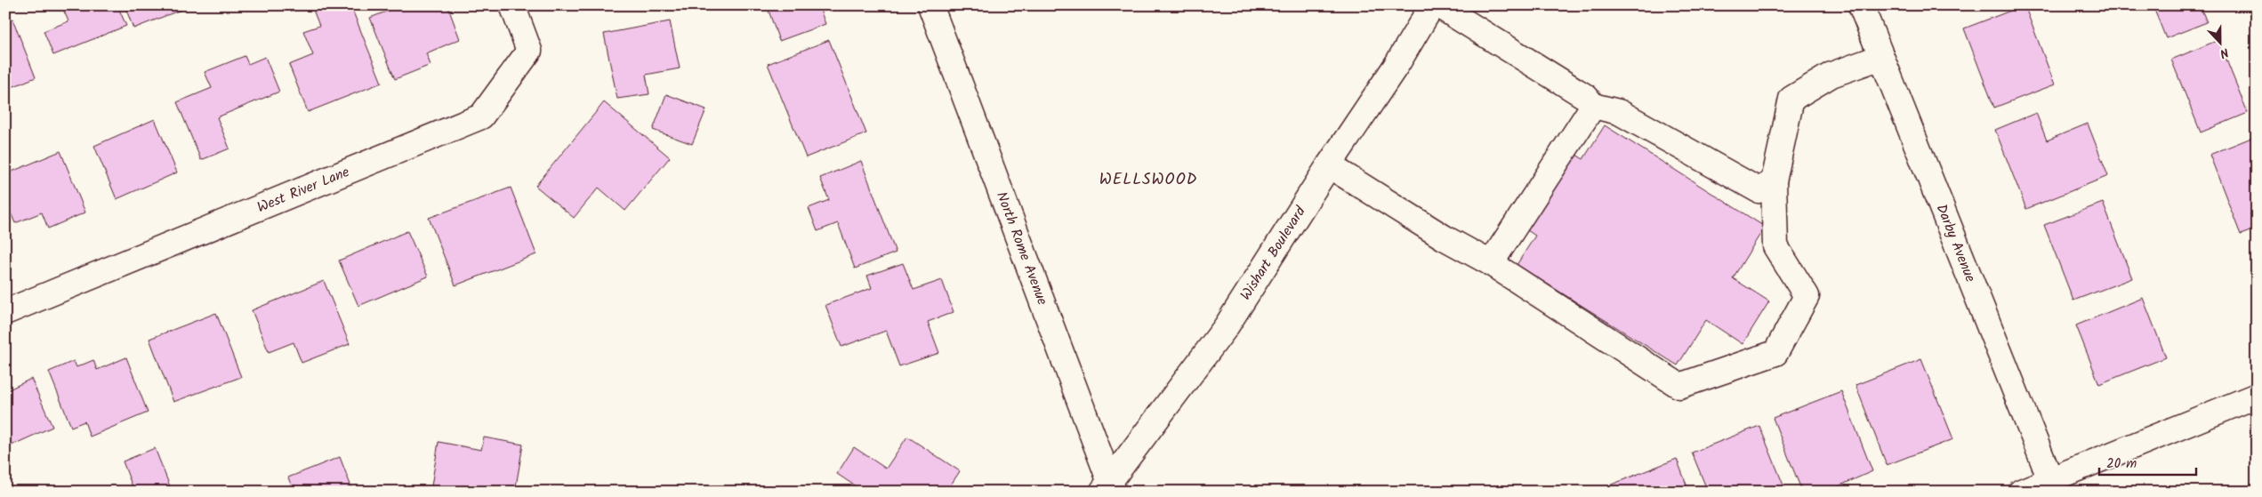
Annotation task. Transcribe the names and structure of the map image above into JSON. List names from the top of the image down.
{
  "streets": {
    "street": [
      "West River Lane",
      "Darby Avenue",
      "North Rome Avenue",
      "Wishart Boulevard"
    ]
  },
  "crossings": [
    ["North Rome Avenue", "Wishart Boulevard"]
  ],
  "districts": ["WELLSWOOD"],
  "scale_bar": "20 m",
  "north": "bottom"
}
